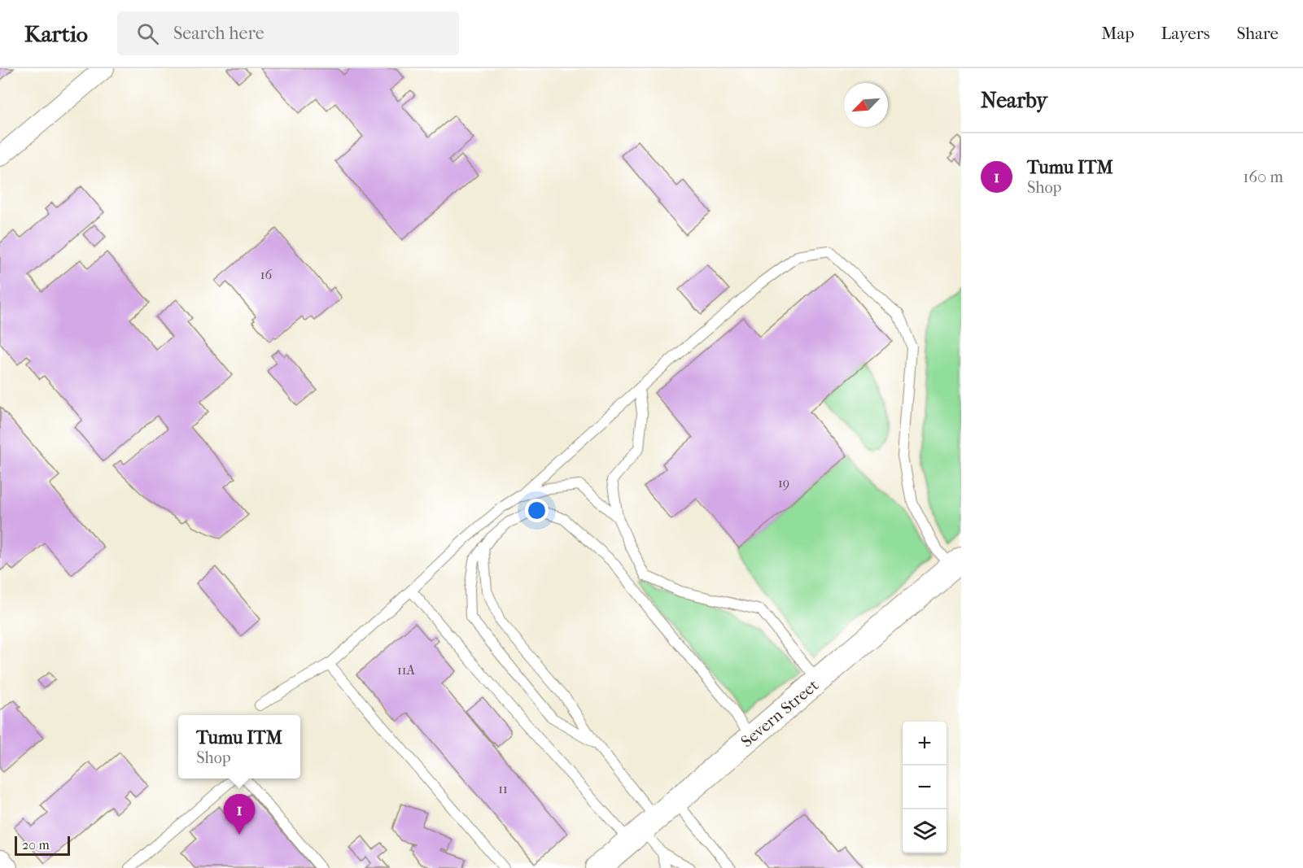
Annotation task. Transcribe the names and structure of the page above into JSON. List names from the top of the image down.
{
  "streets": {
    "street": ["Severn Street"]
  },
  "house_numbers": [
    "16",
    "19",
    "11A",
    "11"
  ],
  "scale_bar": "20 m",
  "north": "bottom left",
  "page": {
    "header": "Kartio",
    "search": "Search here",
    "nav": ["Map", "Layers", "Share"],
    "heading": "Nearby",
    "list": [
      {
        "mark": "1",
        "name": "Tumu ITM",
        "note": "Shop",
        "value": "160 m"
      }
    ],
    "popup": ["Tumu ITM", "Shop"],
    "map_buttons": ["+", "−"],
    "pins": "1",
    "scale": "20 m"
  }
}
